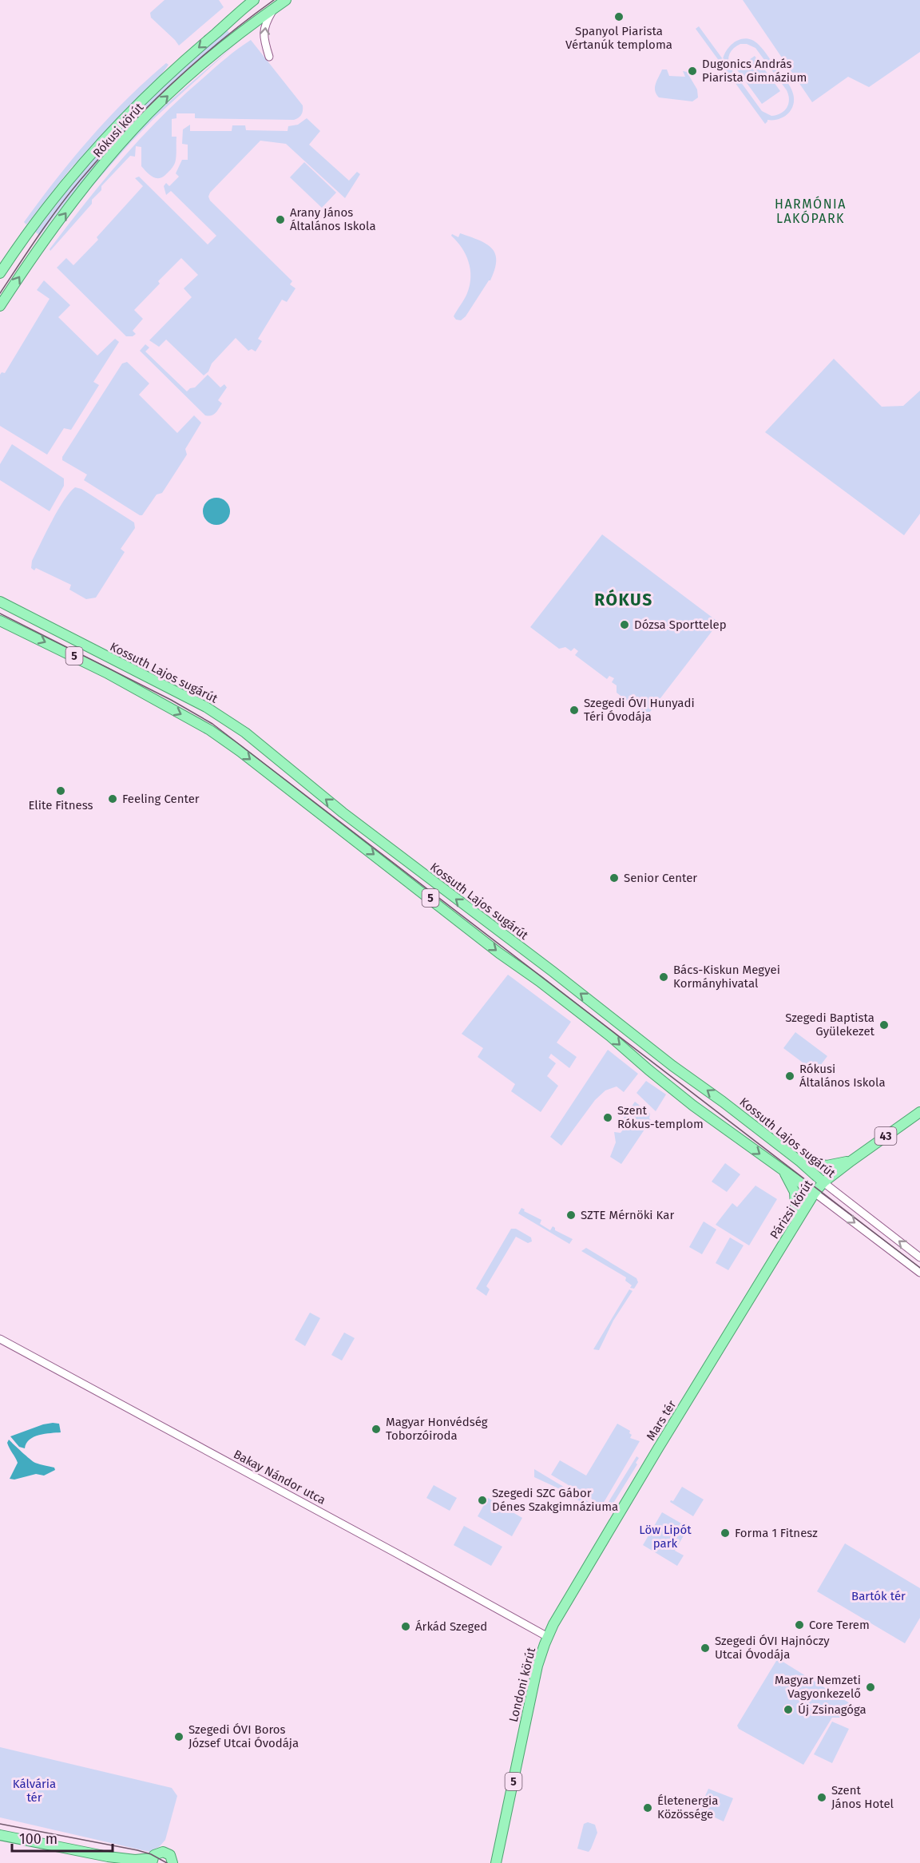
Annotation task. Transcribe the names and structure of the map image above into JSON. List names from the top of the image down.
{
  "streets": {
    "main road": [
      "Rókusi körút",
      "5",
      "Kossuth Lajos sugárút",
      "43",
      "Párizsi körút",
      "Mars tér",
      "Londoni körút"
    ],
    "street": ["Bakay Nándor utca"]
  },
  "crossings": [
    ["5", "Párizsi körút"],
    ["Kossuth Lajos sugárút", "Párizsi körút"],
    ["Párizsi körút", "Mars tér"],
    ["Mars tér", "Londoni körút"],
    ["Bakay Nándor utca", "Londoni körút"]
  ],
  "districts": ["HARMÓNIA LAKÓPARK", "RÓKUS"],
  "parks": ["Löw Lipót park", "Bartók tér", "Kálvária tér"],
  "places": [
    "Spanyol Piarista Vértanúk temploma",
    "Dugonics András Piarista Gimnázium",
    "Arany János Általános Iskola",
    "Dózsa Sporttelep",
    "Szegedi ÓVI Hunyadi Téri Óvodája",
    "Elite Fitness",
    "Feeling Center",
    "Senior Center",
    "Bács-Kiskun Megyei Kormányhivatal",
    "Szegedi Baptista Gyülekezet",
    "Rókusi Általános Iskola",
    "Szent Rókus-templom",
    "SZTE Mérnöki Kar",
    "Magyar Honvédség Toborzóiroda",
    "Szegedi SZC Gábor Dénes Szakgimnáziuma",
    "Forma 1 Fitnesz",
    "Core Terem",
    "Árkád Szeged",
    "Szegedi ÓVI Hajnóczy Utcai Óvodája",
    "Magyar Nemzeti Vagyonkezelő",
    "Új Zsinagóga",
    "Szegedi ÓVI Boros József Utcai Óvodája",
    "Szent János Hotel",
    "Életenergia Közössége"
  ],
  "scale_bar": "100 m"
}
